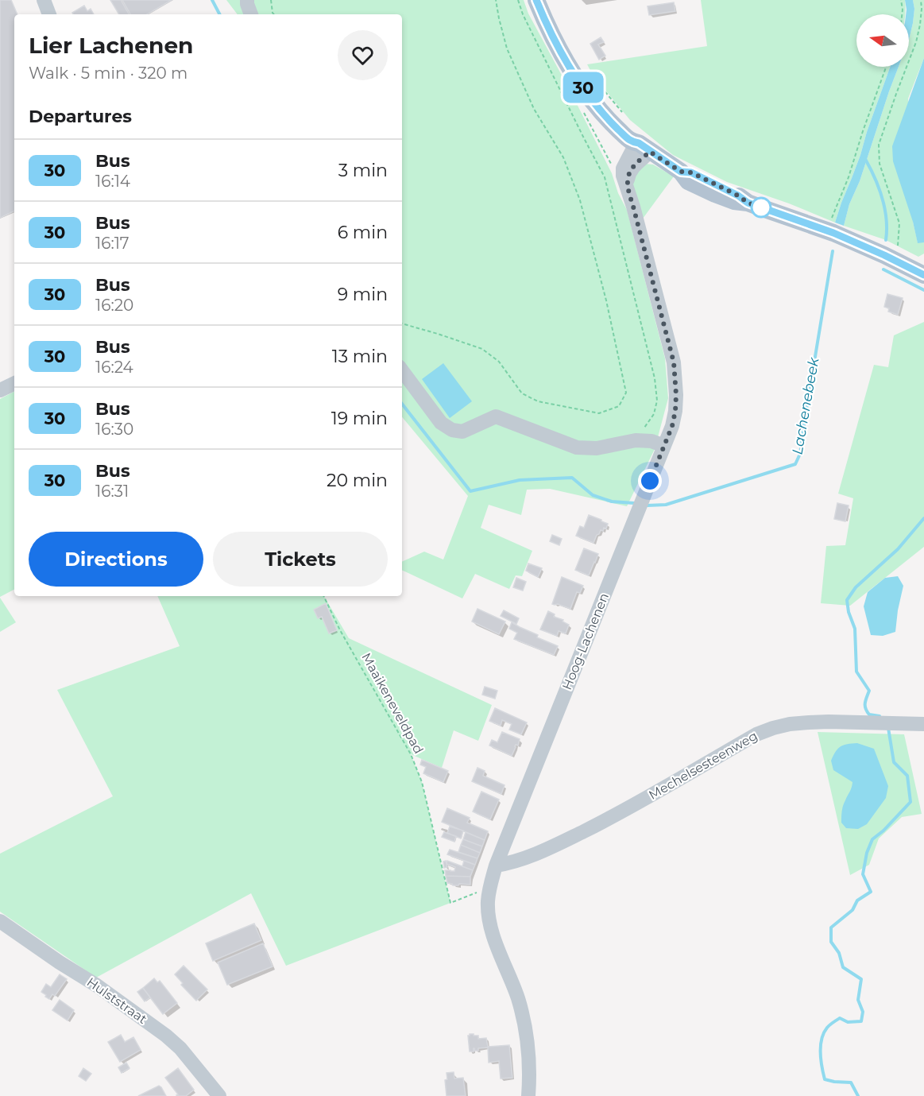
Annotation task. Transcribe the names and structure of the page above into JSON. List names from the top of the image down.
{
  "streets": {
    "street": ["Hoog-Lachenen", "Mechelsesteenweg", "Hulststraat"],
    "path": ["Maaikeneveldpad"]
  },
  "crossings": [
    ["Hoog-Lachenen", "Mechelsesteenweg"]
  ],
  "water": ["Lachenebeek"],
  "lines": ["bus line 30"],
  "north": "left",
  "page": {
    "on_map": "30",
    "heading": [
      ["Lier Lachenen", "Walk · 5 min · 320 m"],
      "Departures"
    ],
    "list": [
      {
        "mark": "30",
        "name": "Bus",
        "note": "16:14",
        "value": "3 min"
      },
      {
        "mark": "30",
        "name": "Bus",
        "note": "16:17",
        "value": "6 min"
      },
      {
        "mark": "30",
        "name": "Bus",
        "note": "16:20",
        "value": "9 min"
      },
      {
        "mark": "30",
        "name": "Bus",
        "note": "16:24",
        "value": "13 min"
      },
      {
        "mark": "30",
        "name": "Bus",
        "note": "16:30",
        "value": "19 min"
      },
      {
        "mark": "30",
        "name": "Bus",
        "note": "16:31",
        "value": "20 min"
      }
    ],
    "buttons": ["Directions", "Tickets"]
  }
}
